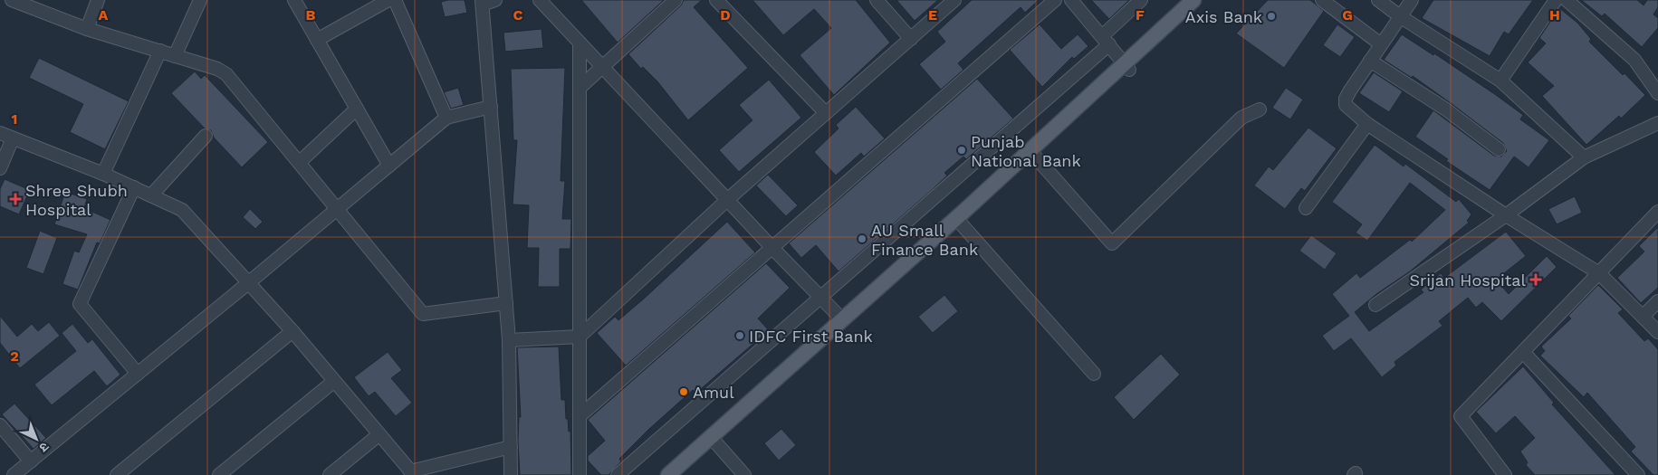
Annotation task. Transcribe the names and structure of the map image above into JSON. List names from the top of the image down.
{
  "places": {
    "other": [
      "Axis Bank",
      "Punjab National Bank",
      "AU Small Finance Bank",
      "IDFC First Bank",
      "Amul"
    ],
    "health": ["Shree Shubh Hospital", "Srijan Hospital"]
  },
  "north": "bottom right",
  "grid": {
    "columns": [
      "A",
      "B",
      "C",
      "D",
      "E",
      "F",
      "G",
      "H"
    ],
    "rows": ["1", "2"]
  }
}
